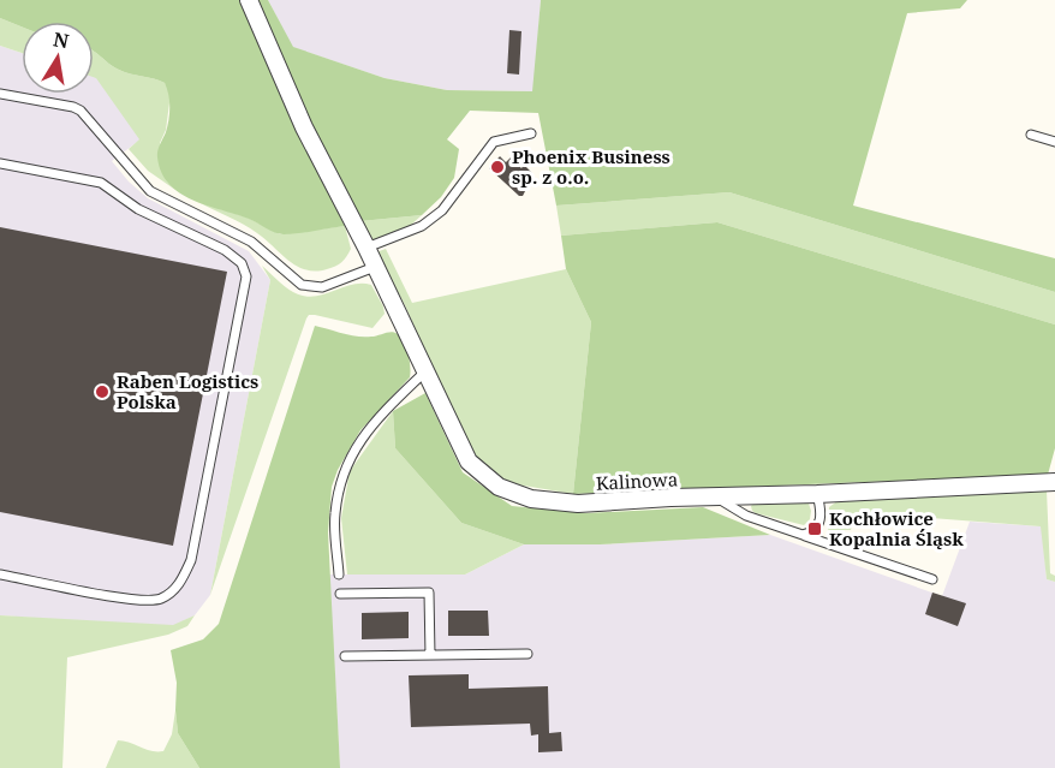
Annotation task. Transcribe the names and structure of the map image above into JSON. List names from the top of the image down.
{
  "streets": {
    "street": ["Kalinowa"]
  },
  "places": {
    "other": ["Phoenix Business sp. z o.o.", "Raben Logistics Polska"],
    "transit": ["Kochłowice Kopalnia Śląsk"]
  },
  "north": "top"
}
